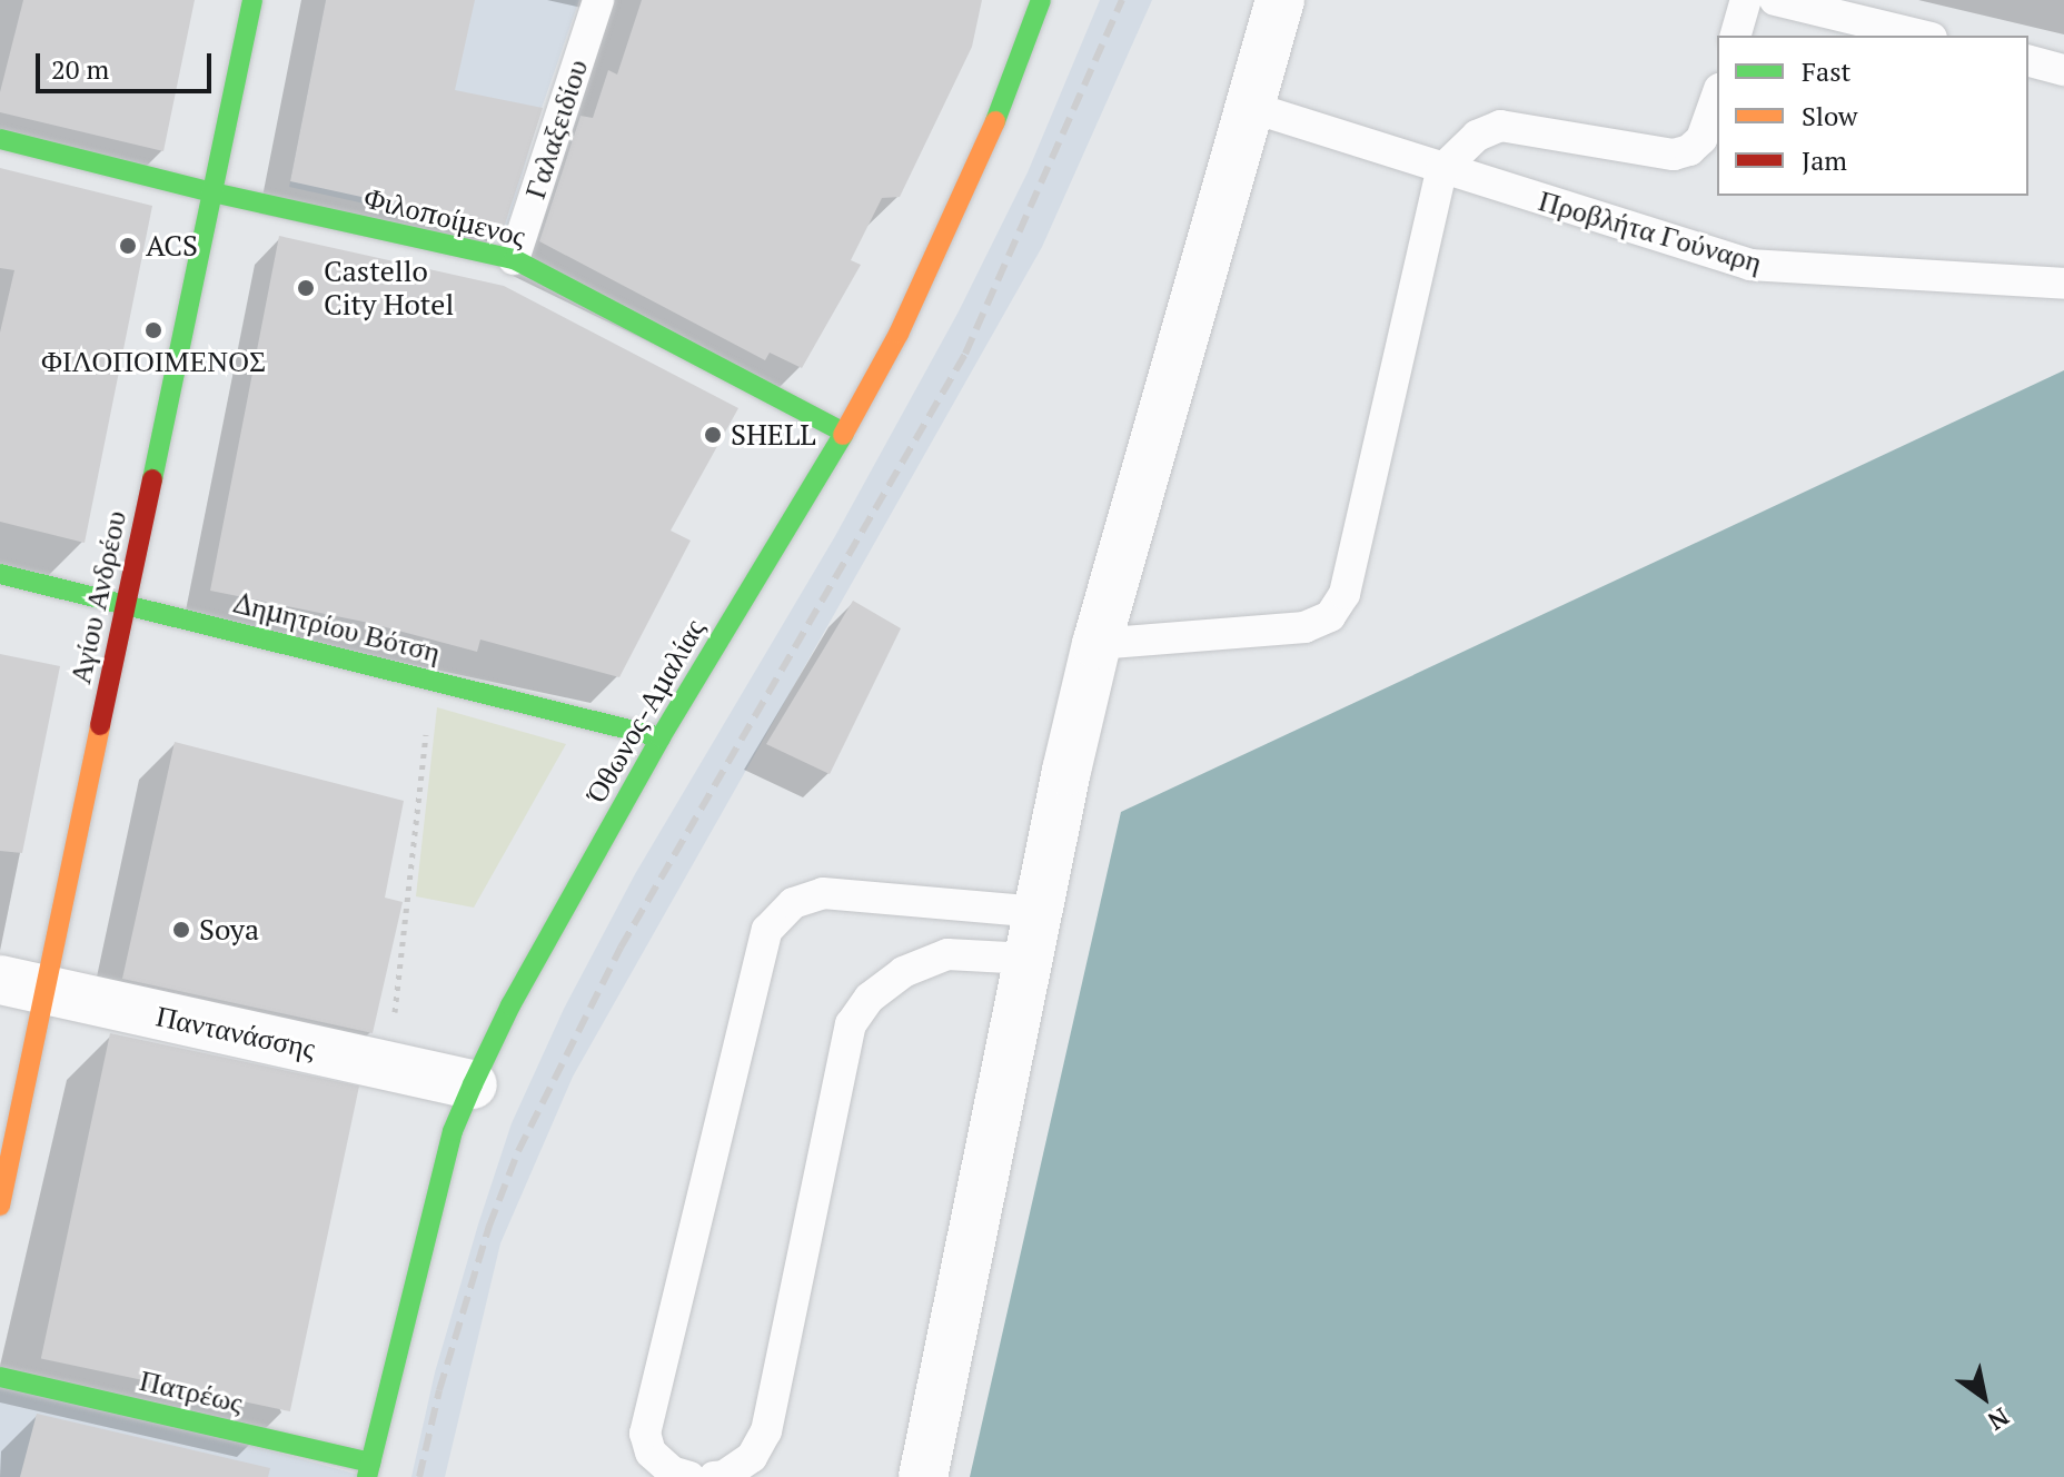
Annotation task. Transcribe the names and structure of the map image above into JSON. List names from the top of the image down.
{
  "streets": {
    "main road": [
      "Φιλοποίμενος",
      "Αγίου Ανδρέου",
      "Δημητρίου Βότση",
      "Όθωνος-Αμαλίας",
      "Πατρέως"
    ],
    "street": ["Παντανάσσης"],
    "lane": ["Γαλαξειδίου", "Προβλήτα Γούναρη"]
  },
  "crossings": [
    ["Γαλαξειδίου", "Φιλοποίμενος"],
    ["Φιλοποίμενος", "Αγίου Ανδρέου"],
    ["Φιλοποίμενος", "Όθωνος-Αμαλίας"],
    ["Αγίου Ανδρέου", "Δημητρίου Βότση"],
    ["Αγίου Ανδρέου", "Παντανάσσης"],
    ["Δημητρίου Βότση", "Όθωνος-Αμαλίας"],
    ["Όθωνος-Αμαλίας", "Παντανάσσης"],
    ["Όθωνος-Αμαλίας", "Πατρέως"]
  ],
  "places": [
    "ACS",
    "Castello City Hotel",
    "ΦΙΛΟΠΟΙΜΕΝΟΣ",
    "SHELL",
    "Soya"
  ],
  "legend": ["Fast", "Slow", "Jam"],
  "scale_bar": "20 m",
  "north": "bottom right"
}
